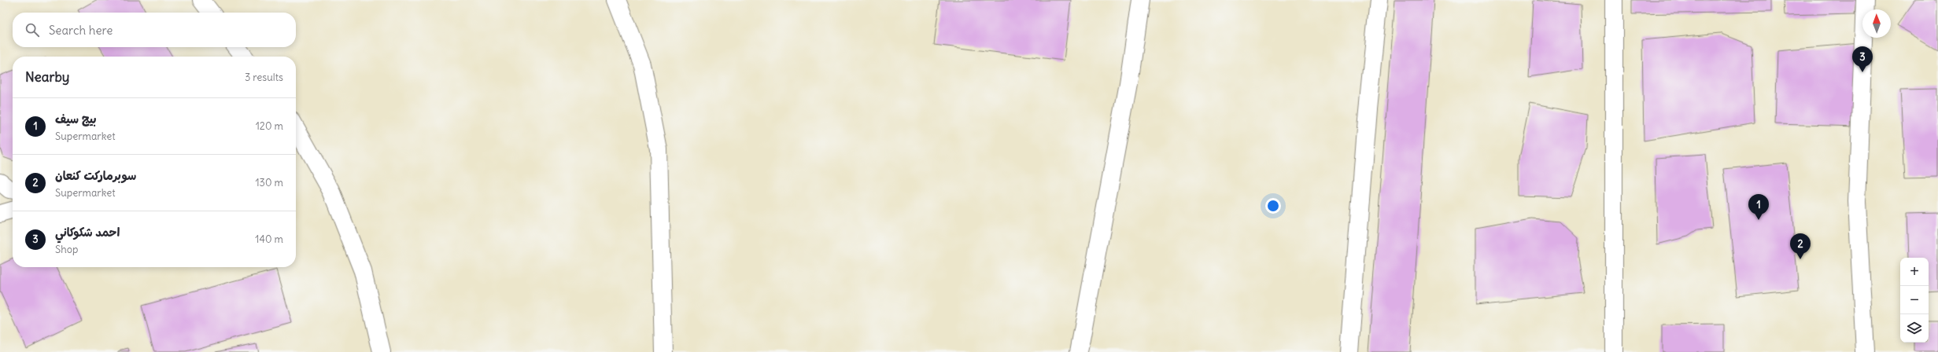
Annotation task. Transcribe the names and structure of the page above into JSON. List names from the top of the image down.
{
  "north": "top",
  "page": {
    "search": "Search here",
    "pins": ["3", "1", "2"],
    "heading": ["Nearby", "3 results"],
    "list": [
      {
        "mark": "1",
        "name": "بيج سيف",
        "note": "Supermarket",
        "value": "120 m"
      },
      {
        "mark": "2",
        "name": "سوبرماركت كنعان",
        "note": "Supermarket",
        "value": "130 m"
      },
      {
        "mark": "3",
        "name": "احمد شكوكاني",
        "note": "Shop",
        "value": "140 m"
      }
    ],
    "map_buttons": ["+", "−"]
  }
}
